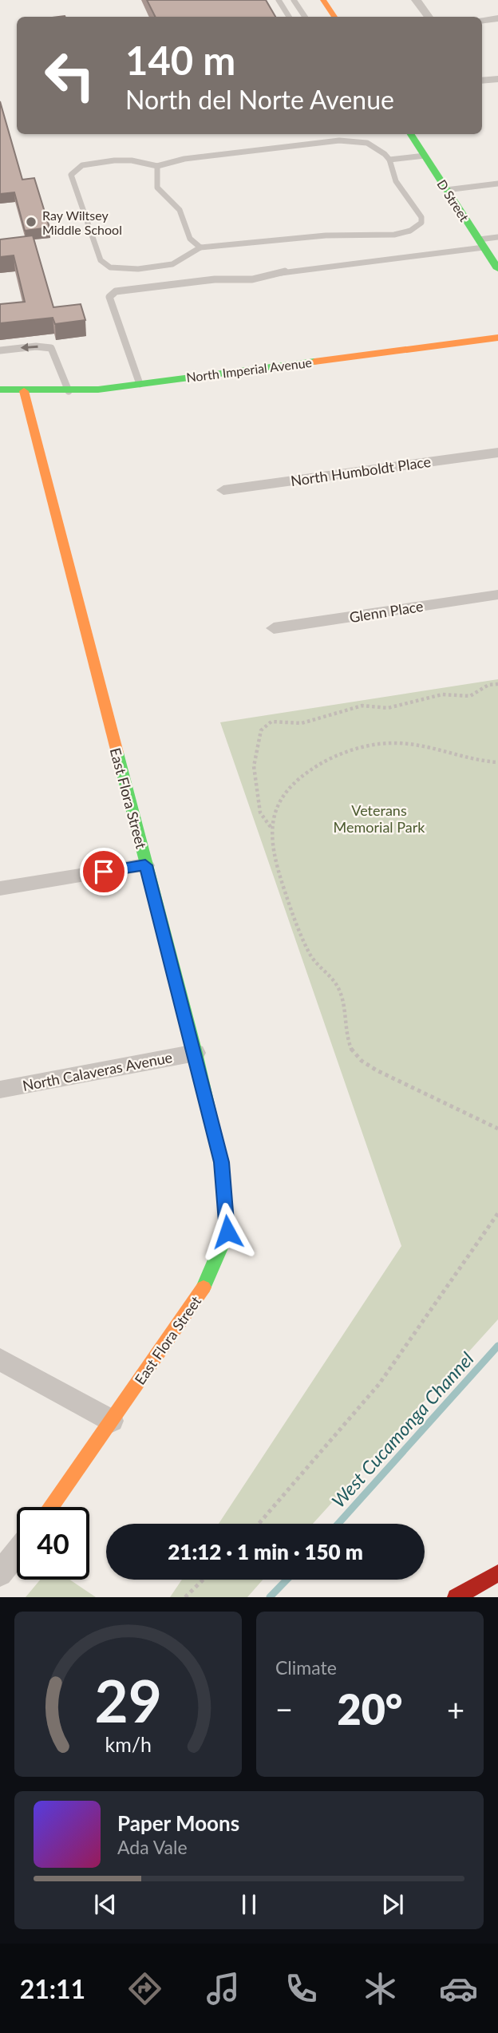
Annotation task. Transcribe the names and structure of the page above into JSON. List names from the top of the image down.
{
  "streets": {
    "street": [
      "D Street",
      "North Imperial Avenue",
      "North Humboldt Place",
      "Glenn Place",
      "East Flora Street",
      "North Calaveras Avenue"
    ]
  },
  "crossings": [
    ["North Imperial Avenue", "East Flora Street"],
    ["East Flora Street", "North Calaveras Avenue"]
  ],
  "water": ["West Cucamonga Channel"],
  "parks": ["Veterans Memorial Park"],
  "places": ["Ray Wiltsey Middle School"],
  "page": {
    "turn": ["140 m", "North del Norte Avenue"],
    "limit": "40",
    "trip": "21:12 · 1 min · 150 m",
    "tile": "Climate",
    "heat": ["−", "20°", "+"],
    "song": ["Paper Moons", "Ada Vale"],
    "tabs": "21:11",
    "gauge": ["29", "km/h"]
  }
}
